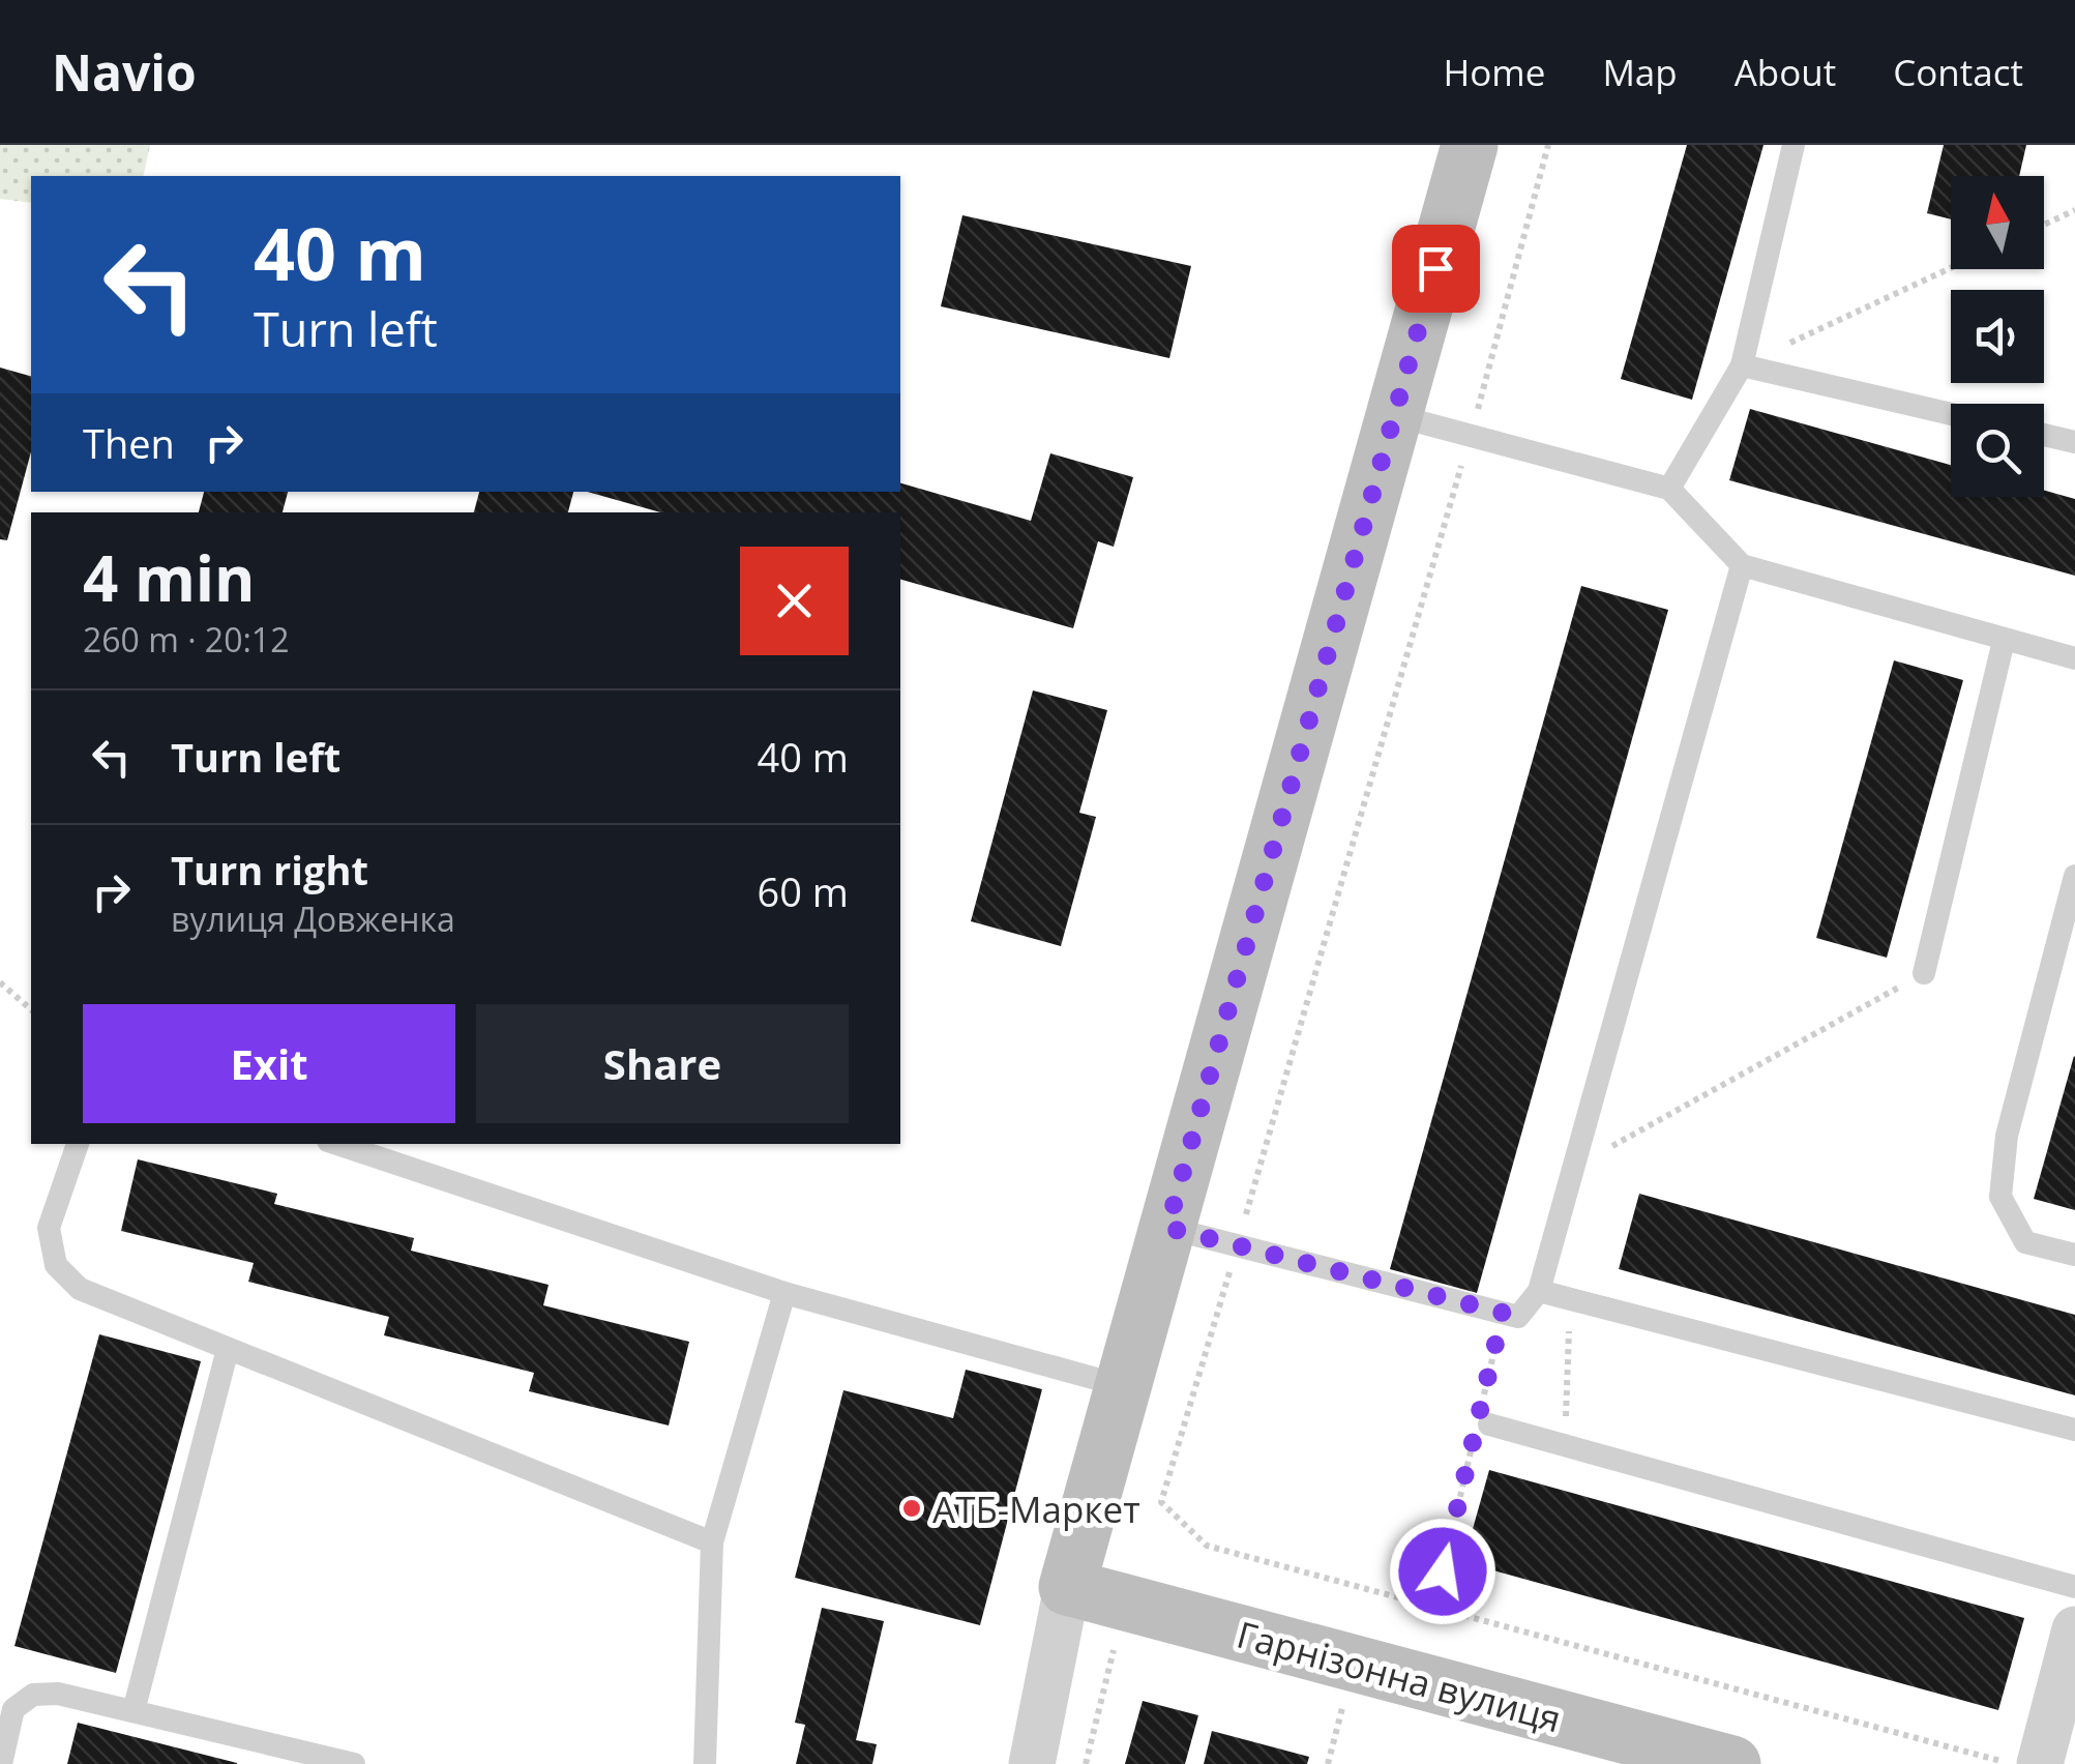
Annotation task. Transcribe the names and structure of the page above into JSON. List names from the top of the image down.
{
  "streets": {
    "street": ["Гарнізонна вулиця"]
  },
  "places": ["АТБ-Маркет"],
  "north": "top",
  "page": {
    "header": "Navio",
    "nav": [
      "Home",
      "Map",
      "About",
      "Contact"
    ],
    "turn": ["40 m", "Turn left"],
    "then": "Then",
    "heading": ["4 min", "260 m · 20:12"],
    "list": [
      {
        "name": "Turn left",
        "value": "40 m"
      },
      {
        "name": "Turn right",
        "note": "вулиця Довженка",
        "value": "60 m"
      }
    ],
    "buttons": ["Exit", "Share"]
  }
}
